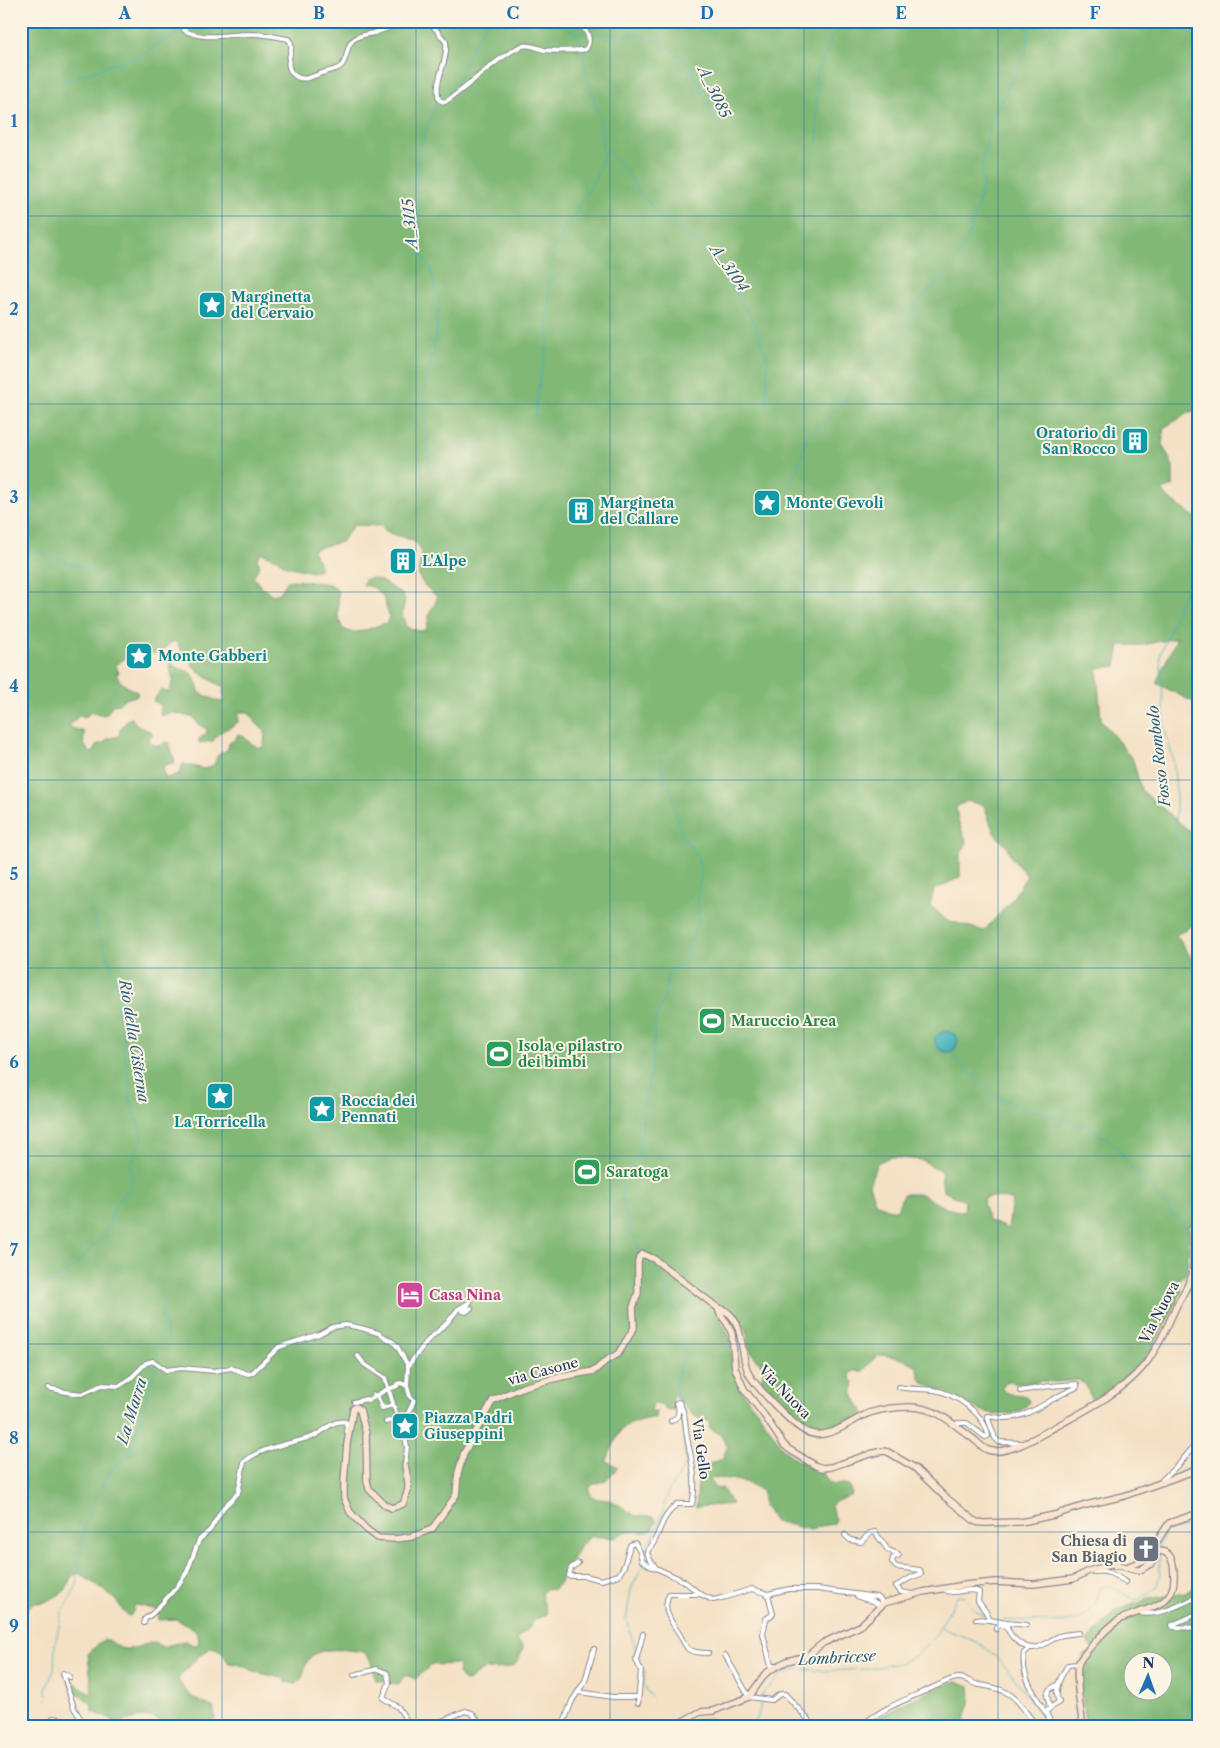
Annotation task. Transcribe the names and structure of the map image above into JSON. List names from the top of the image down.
{
  "streets": {
    "street": ["Via Nuova", "via Casone", "Via Gello"]
  },
  "crossings": [
    ["Via Nuova", "via Casone"]
  ],
  "water": [
    "A_3085",
    "A_3115",
    "A_3104",
    "Fosso Rombolo",
    "Rio della Cisterna",
    "La Marra",
    "Lombricese"
  ],
  "places": {
    "place": [
      "Marginetta del Cervaio",
      "Monte Gevoli",
      "Monte Gabberi",
      "La Torricella",
      "Roccia dei Pennati",
      "Piazza Padri Giuseppini"
    ],
    "building": ["Oratorio di San Rocco", "Margineta del Callare", "L'Alpe"],
    "sports": ["Maruccio Area", "Isola e pilastro dei bimbi", "Saratoga"],
    "hotel": ["Casa Nina"],
    "church": ["Chiesa di San Biagio"]
  },
  "north": "top",
  "grid": {
    "columns": [
      "A",
      "B",
      "C",
      "D",
      "E",
      "F"
    ],
    "rows": [
      "1",
      "2",
      "3",
      "4",
      "5",
      "6",
      "7",
      "8",
      "9"
    ]
  }
}
